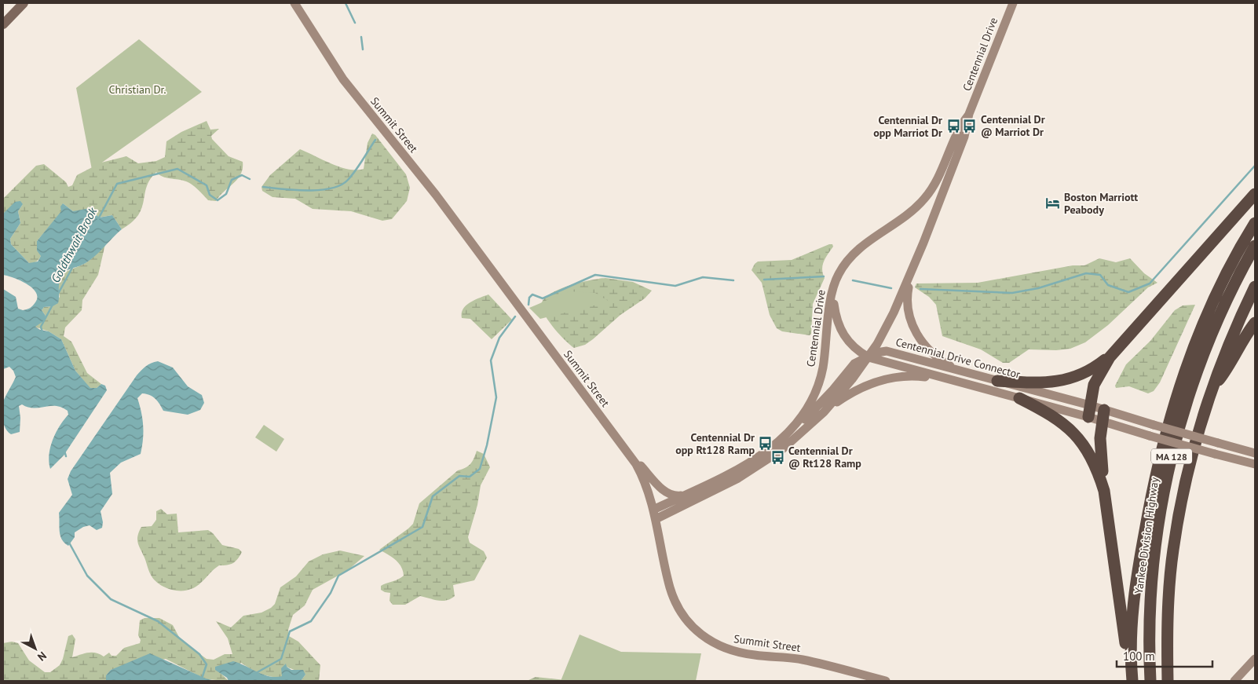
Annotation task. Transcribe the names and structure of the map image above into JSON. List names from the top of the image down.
{
  "streets": {
    "highway": ["MA 128", "Yankee Division Highway"],
    "main road": ["Centennial Drive", "Summit Street", "Centennial Drive Connector"]
  },
  "crossings": [
    ["Centennial Drive", "Summit Street"],
    ["Centennial Drive", "Centennial Drive Connector"]
  ],
  "water": ["Goldthwait Brook"],
  "parks": ["Christian Dr."],
  "places": {
    "bus stop": [
      "Centennial Dr @ Marriot Dr",
      "Centennial Dr opp Marriot Dr",
      "Centennial Dr opp Rt128 Ramp",
      "Centennial Dr @ Rt128 Ramp"
    ],
    "hotel": ["Boston Marriott Peabody"]
  },
  "scale_bar": "100 m",
  "north": "bottom right"
}
